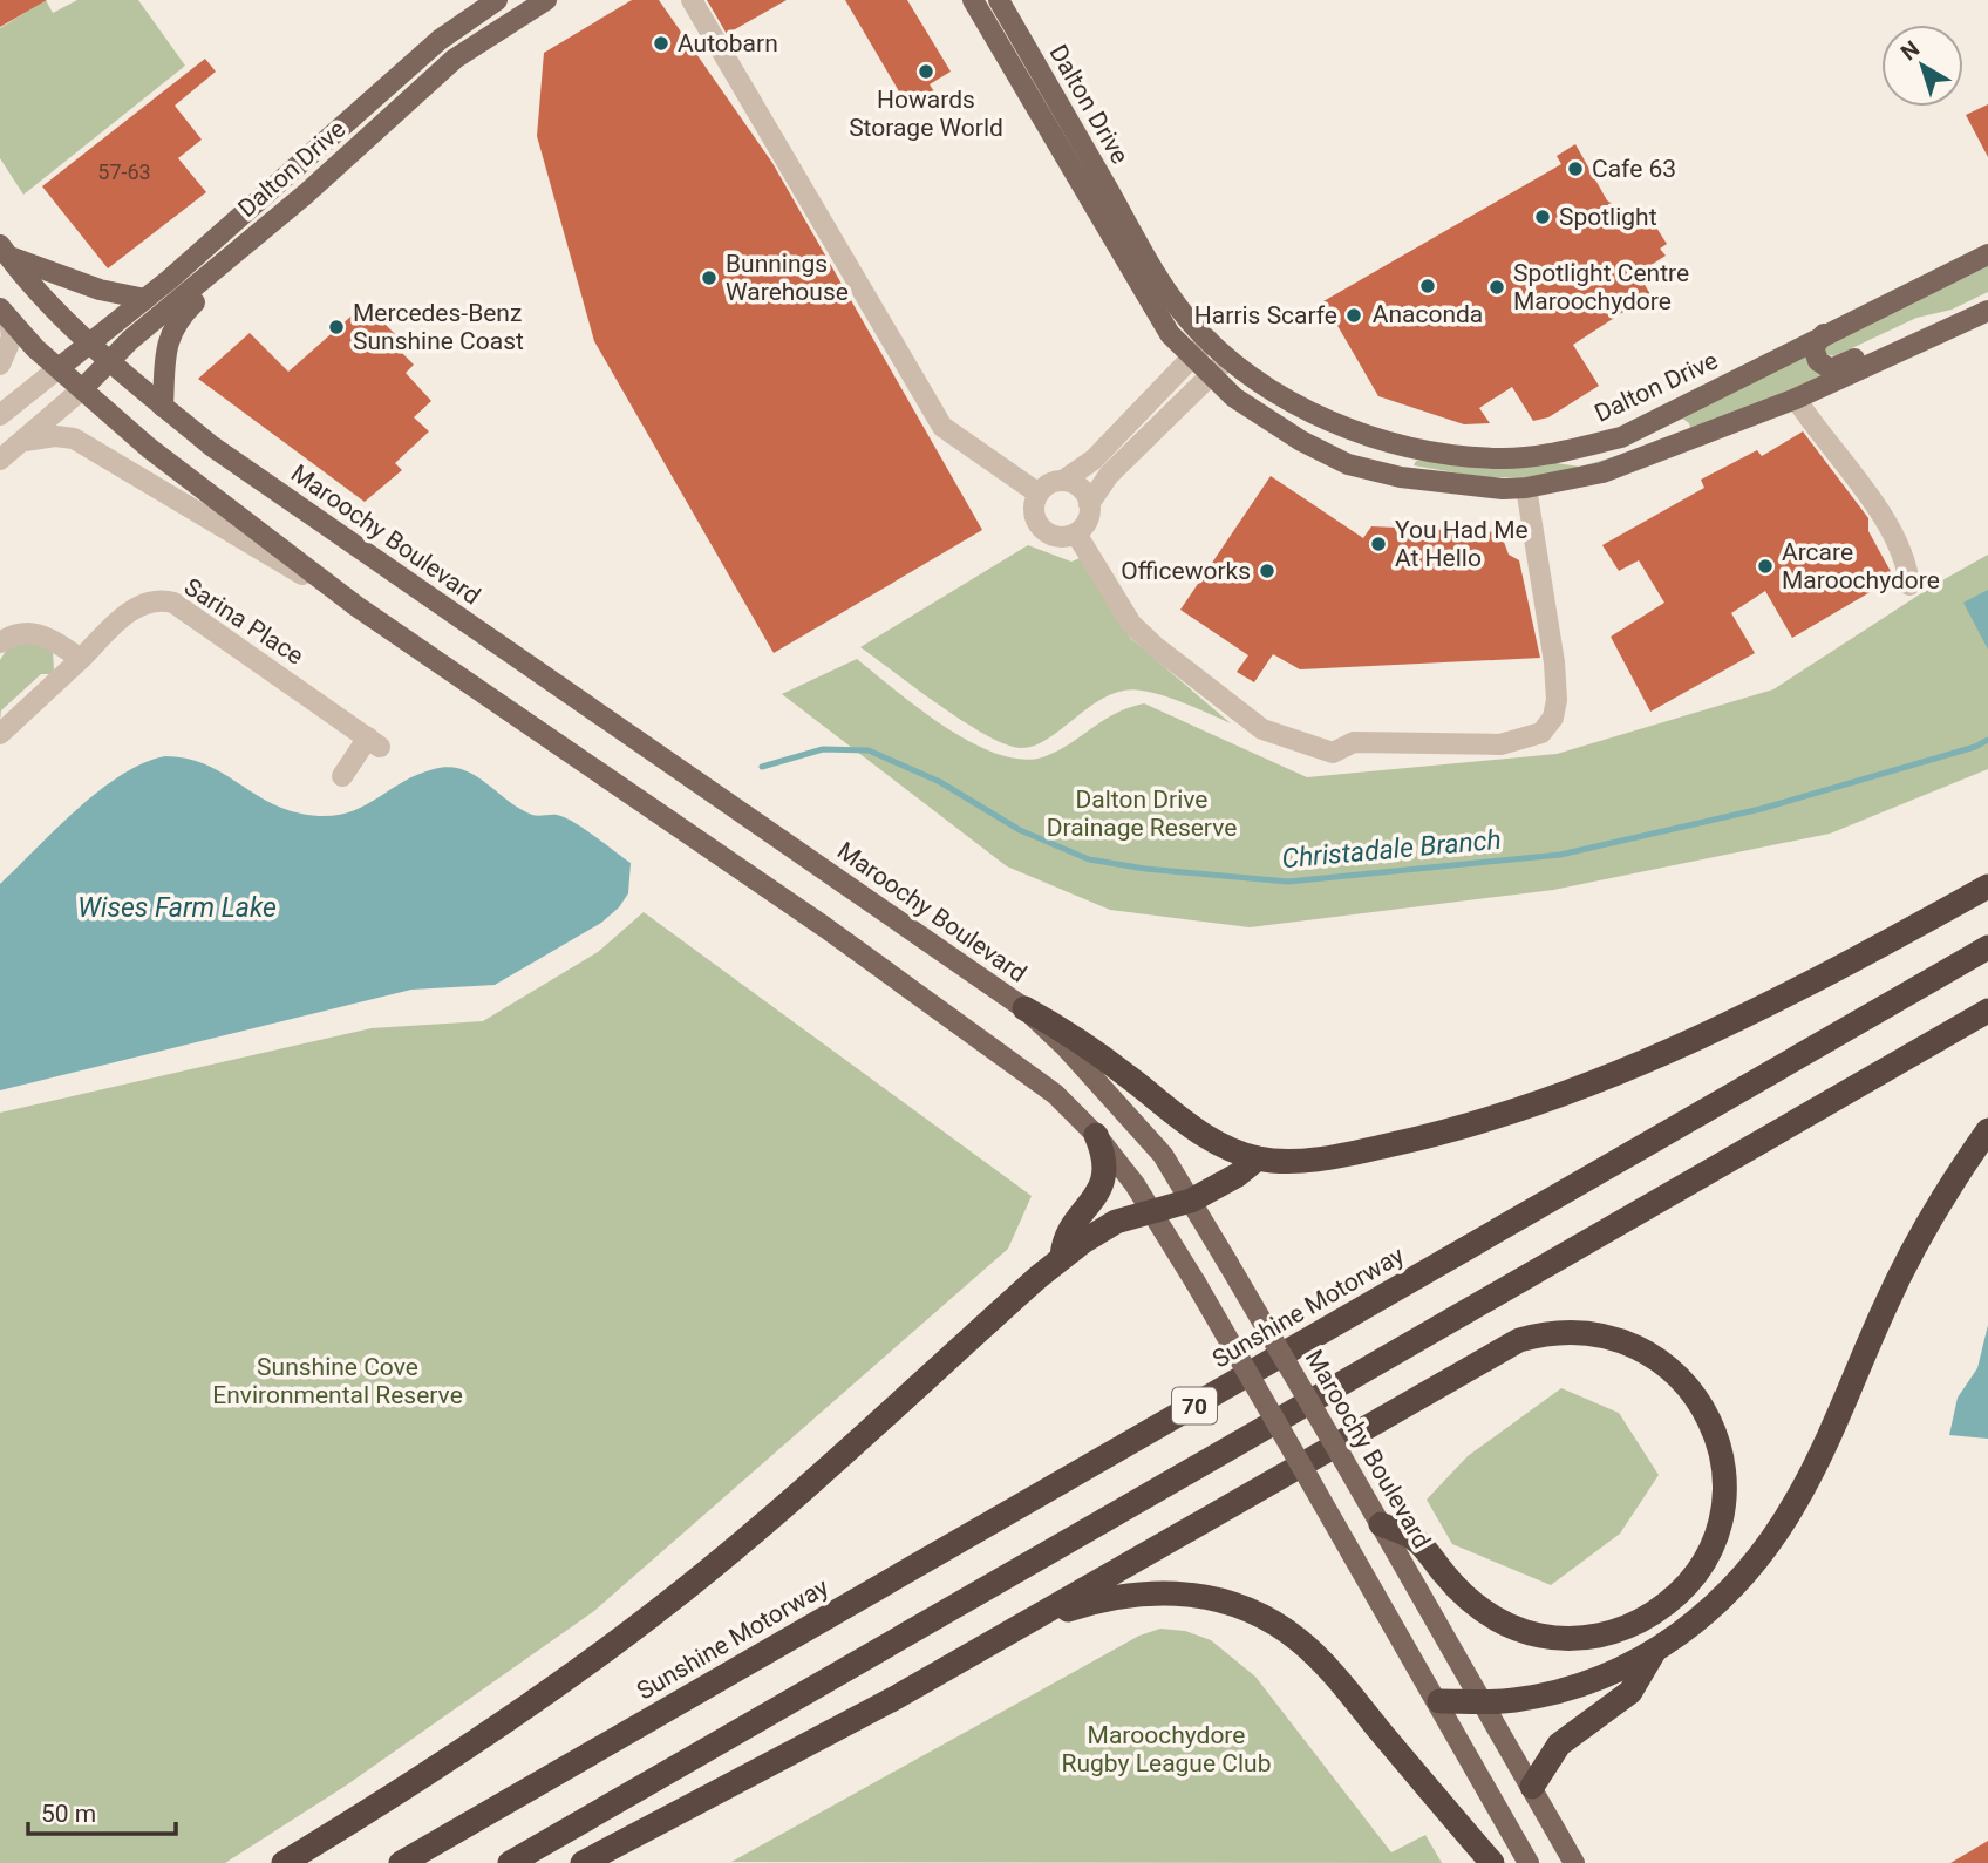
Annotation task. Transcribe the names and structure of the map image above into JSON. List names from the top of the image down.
{
  "streets": {
    "highway": ["Sunshine Motorway", "70"],
    "main road": ["Dalton Drive", "Maroochy Boulevard"],
    "street": ["Sarina Place"]
  },
  "crossings": [
    ["Dalton Drive", "Maroochy Boulevard"]
  ],
  "water": ["Christadale Branch", "Wises Farm Lake"],
  "parks": ["Dalton Drive Drainage Reserve", "Sunshine Cove Environmental Reserve", "Maroochydore Rugby League Club"],
  "places": [
    "Autobarn",
    "Howards Storage World",
    "Cafe 63",
    "Spotlight",
    "Bunnings Warehouse",
    "Anaconda",
    "Spotlight Centre Maroochydore",
    "Harris Scarfe",
    "Mercedes-Benz Sunshine Coast",
    "You Had Me At Hello",
    "Arcare Maroochydore",
    "Officeworks"
  ],
  "house_numbers": ["57-63"],
  "scale_bar": "50 m",
  "north": "top left"
}
